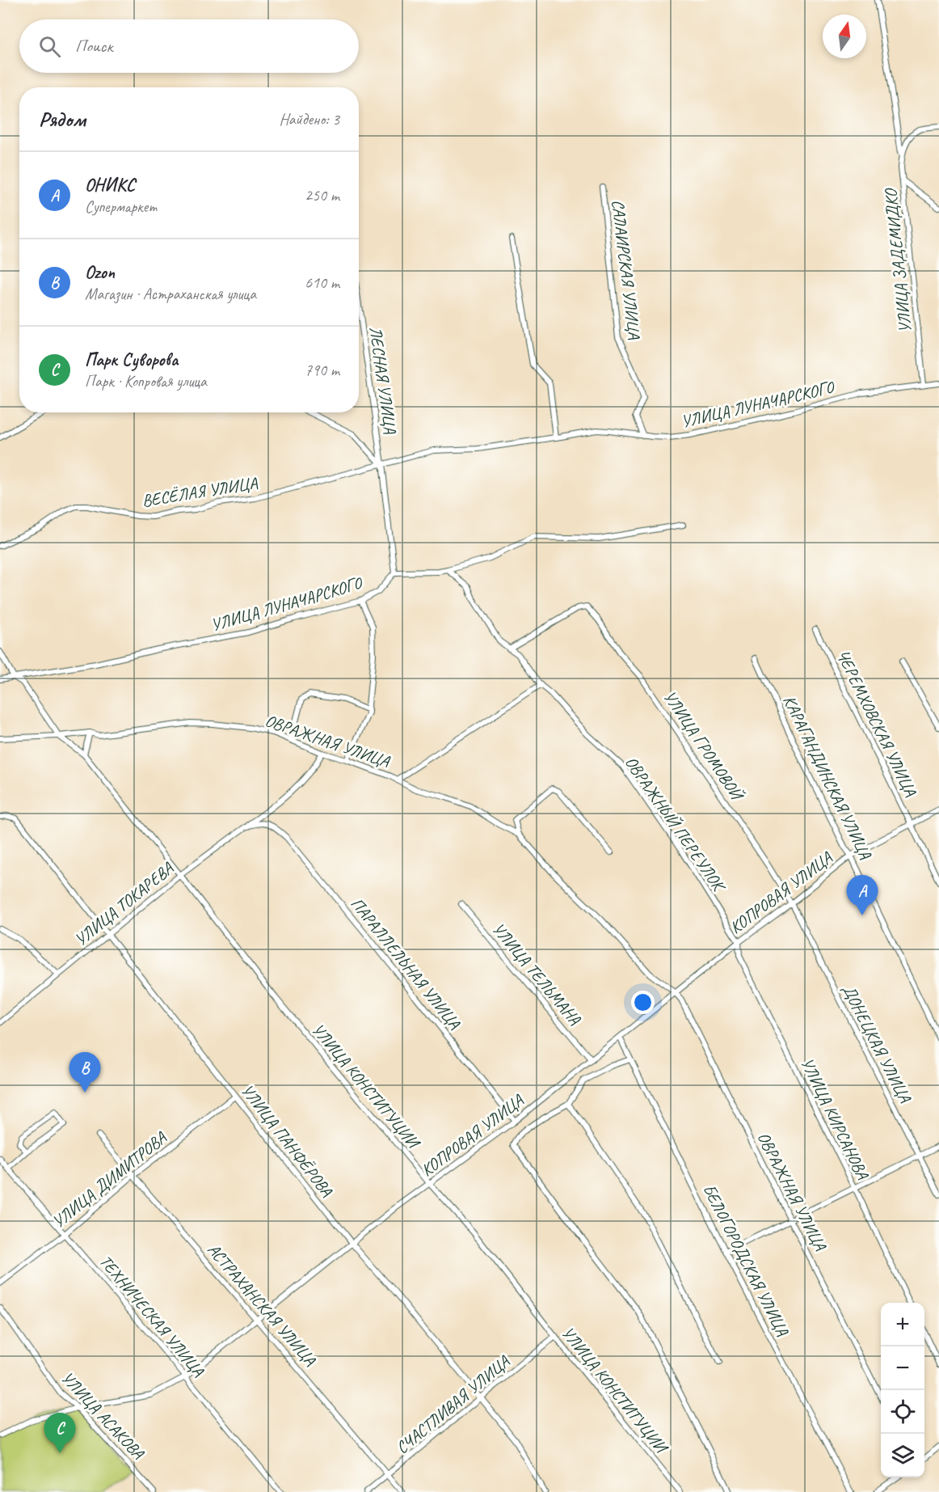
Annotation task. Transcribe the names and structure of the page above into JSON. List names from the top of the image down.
{
  "streets": {
    "street": [
      "УЛИЦА ЗАДЕМИДКО",
      "САЛАИРСКАЯ УЛИЦА",
      "ЛЕСНАЯ УЛИЦА",
      "УЛИЦА ЛУНАЧАРСКОГО",
      "ВЕСЁЛАЯ УЛИЦА",
      "ЧЕРЕМХОВСКАЯ УЛИЦА",
      "ОВРАЖНАЯ УЛИЦА",
      "УЛИЦА ГРОМОВОЙ",
      "КАРАГАНДИНСКАЯ УЛИЦА",
      "ОВРАЖНЫЙ ПЕРЕУЛОК",
      "КОПРОВАЯ УЛИЦА",
      "УЛИЦА ТОКАРЕВА",
      "ПАРАЛЛЕЛЬНАЯ УЛИЦА",
      "УЛИЦА ТЕЛЬМАНА",
      "ДОНЕЦКАЯ УЛИЦА",
      "УЛИЦА КОНСТИТУЦИИ",
      "УЛИЦА КИРСАНОВА",
      "УЛИЦА ПАНФЁРОВА",
      "УЛИЦА ДИМИТРОВА",
      "БЕЛОГОРОДСКАЯ УЛИЦА",
      "АСТРАХАНСКАЯ УЛИЦА",
      "ТЕХНИЧЕСКАЯ УЛИЦА",
      "СЧАСТЛИВАЯ УЛИЦА",
      "УЛИЦА АСАКОВА"
    ]
  },
  "crossings": [
    ["УЛИЦА ЗАДЕМИДКО", "УЛИЦА ЛУНАЧАРСКОГО"],
    ["САЛАИРСКАЯ УЛИЦА", "УЛИЦА ЛУНАЧАРСКОГО"],
    ["ЛЕСНАЯ УЛИЦА", "УЛИЦА ЛУНАЧАРСКОГО"],
    ["ЛЕСНАЯ УЛИЦА", "ВЕСЁЛАЯ УЛИЦА"],
    ["УЛИЦА ЛУНАЧАРСКОГО", "ВЕСЁЛАЯ УЛИЦА"],
    ["УЛИЦА ЛУНАЧАРСКОГО", "УЛИЦА КОНСТИТУЦИИ"],
    ["ЧЕРЕМХОВСКАЯ УЛИЦА", "КОПРОВАЯ УЛИЦА"],
    ["ОВРАЖНАЯ УЛИЦА", "КОПРОВАЯ УЛИЦА"],
    ["ОВРАЖНАЯ УЛИЦА", "УЛИЦА КОНСТИТУЦИИ"],
    ["УЛИЦА ГРОМОВОЙ", "ОВРАЖНЫЙ ПЕРЕУЛОК"],
    ["УЛИЦА ГРОМОВОЙ", "КОПРОВАЯ УЛИЦА"],
    ["УЛИЦА ГРОМОВОЙ", "ДОНЕЦКАЯ УЛИЦА"],
    ["КАРАГАНДИНСКАЯ УЛИЦА", "КОПРОВАЯ УЛИЦА"],
    ["ОВРАЖНЫЙ ПЕРЕУЛОК", "КОПРОВАЯ УЛИЦА"],
    ["ОВРАЖНЫЙ ПЕРЕУЛОК", "УЛИЦА КИРСАНОВА"],
    ["КОПРОВАЯ УЛИЦА", "ПАРАЛЛЕЛЬНАЯ УЛИЦА"],
    ["КОПРОВАЯ УЛИЦА", "УЛИЦА ТЕЛЬМАНА"],
    ["КОПРОВАЯ УЛИЦА", "ДОНЕЦКАЯ УЛИЦА"],
    ["КОПРОВАЯ УЛИЦА", "УЛИЦА КОНСТИТУЦИИ"],
    ["КОПРОВАЯ УЛИЦА", "УЛИЦА КИРСАНОВА"],
    ["КОПРОВАЯ УЛИЦА", "УЛИЦА ПАНФЁРОВА"],
    ["КОПРОВАЯ УЛИЦА", "БЕЛОГОРОДСКАЯ УЛИЦА"],
    ["КОПРОВАЯ УЛИЦА", "АСТРАХАНСКАЯ УЛИЦА"],
    ["КОПРОВАЯ УЛИЦА", "ТЕХНИЧЕСКАЯ УЛИЦА"],
    ["КОПРОВАЯ УЛИЦА", "УЛИЦА АСАКОВА"],
    ["УЛИЦА ТОКАРЕВА", "ПАРАЛЛЕЛЬНАЯ УЛИЦА"],
    ["УЛИЦА ТОКАРЕВА", "УЛИЦА КОНСТИТУЦИИ"],
    ["УЛИЦА ТОКАРЕВА", "УЛИЦА ПАНФЁРОВА"],
    ["УЛИЦА КОНСТИТУЦИИ", "СЧАСТЛИВАЯ УЛИЦА"],
    ["УЛИЦА ПАНФЁРОВА", "УЛИЦА ДИМИТРОВА"],
    ["УЛИЦА ПАНФЁРОВА", "СЧАСТЛИВАЯ УЛИЦА"],
    ["УЛИЦА ДИМИТРОВА", "АСТРАХАНСКАЯ УЛИЦА"],
    ["УЛИЦА ДИМИТРОВА", "ТЕХНИЧЕСКАЯ УЛИЦА"],
    ["АСТРАХАНСКАЯ УЛИЦА", "СЧАСТЛИВАЯ УЛИЦА"]
  ],
  "north": "top",
  "page": {
    "search": "Поиск",
    "heading": ["Рядом", "Найдено: 3"],
    "list": [
      {
        "mark": "A",
        "name": "ОНИКС",
        "note": "Супермаркет",
        "value": "250 m"
      },
      {
        "mark": "B",
        "name": "Ozon",
        "note": "Магазин · Астраханская улица",
        "value": "610 m"
      },
      {
        "mark": "C",
        "name": "Парк Суворова",
        "note": "Парк · Копровая улица",
        "value": "790 m"
      }
    ],
    "pins": ["A", "B", "C"],
    "map_buttons": ["+", "−"]
  }
}
